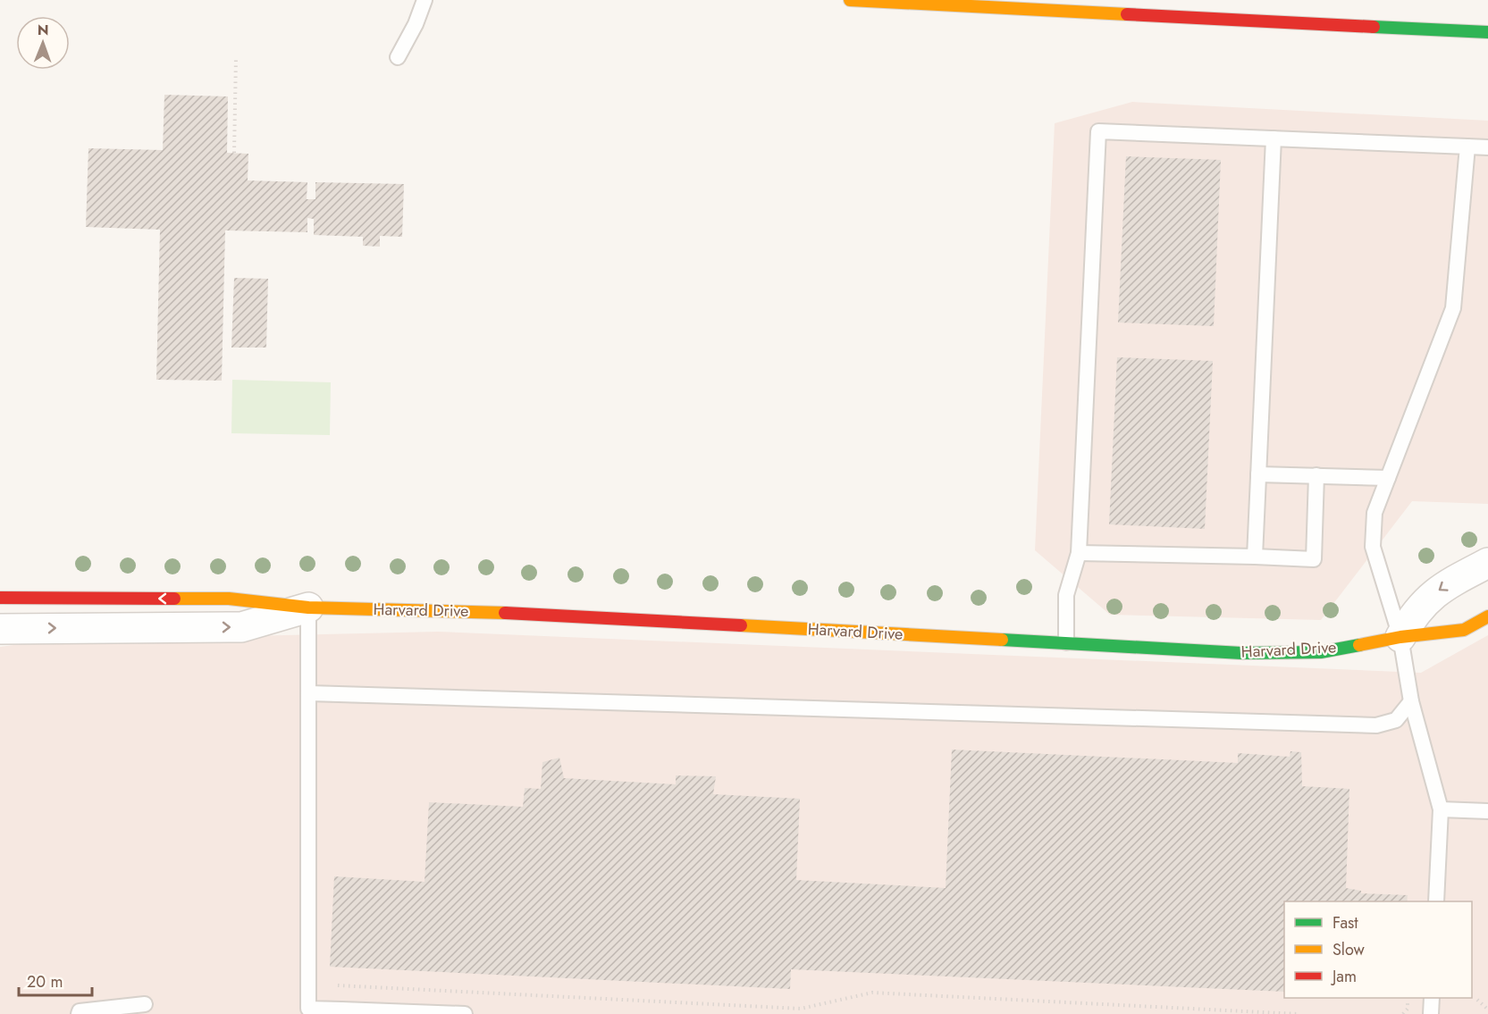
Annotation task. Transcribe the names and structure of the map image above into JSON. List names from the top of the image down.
{
  "streets": {
    "street": ["Harvard Drive"]
  },
  "legend": ["Fast", "Slow", "Jam"],
  "scale_bar": "20 m",
  "north": "top"
}
